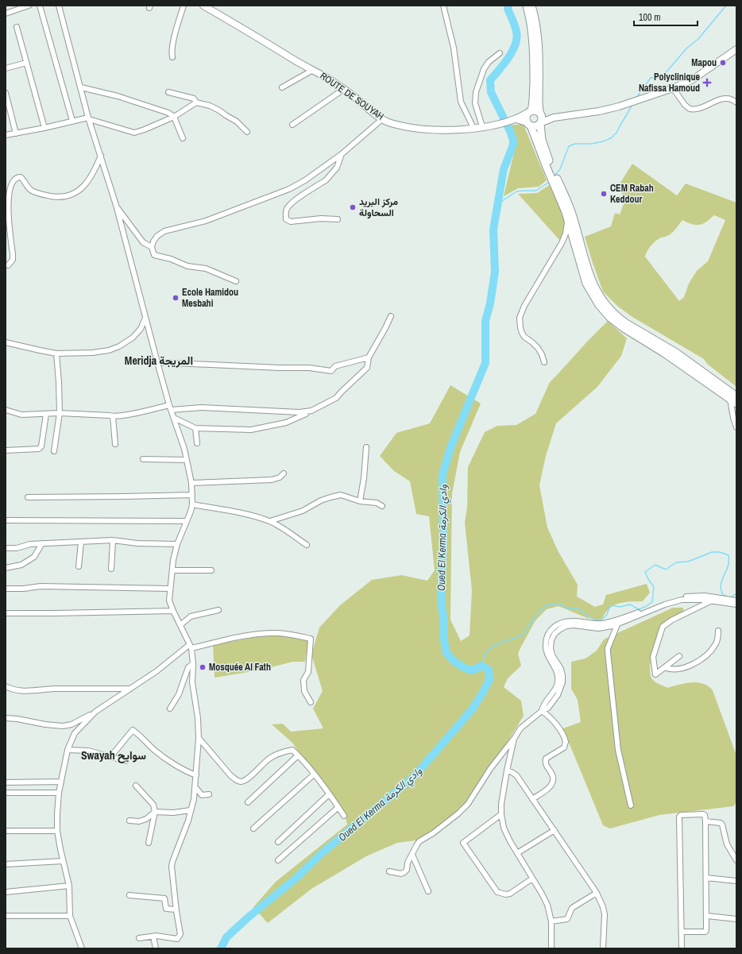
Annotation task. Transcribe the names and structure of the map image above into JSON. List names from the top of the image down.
{
  "streets": {
    "main road": ["ROUTE DE SOUYAH"]
  },
  "districts": ["Meridja المريجة", "Swayah سوايح"],
  "water": ["Oued El Kerma وادي الكرمة"],
  "places": {
    "other": [
      "Mapou",
      "CEM Rabah Keddour",
      "مركز البريد السحاولة",
      "Ecole Hamidou Mesbahi",
      "Mosquée Al Fath"
    ],
    "health": ["Polyclinique Nafissa Hamoud"]
  },
  "scale_bar": "100 m"
}
